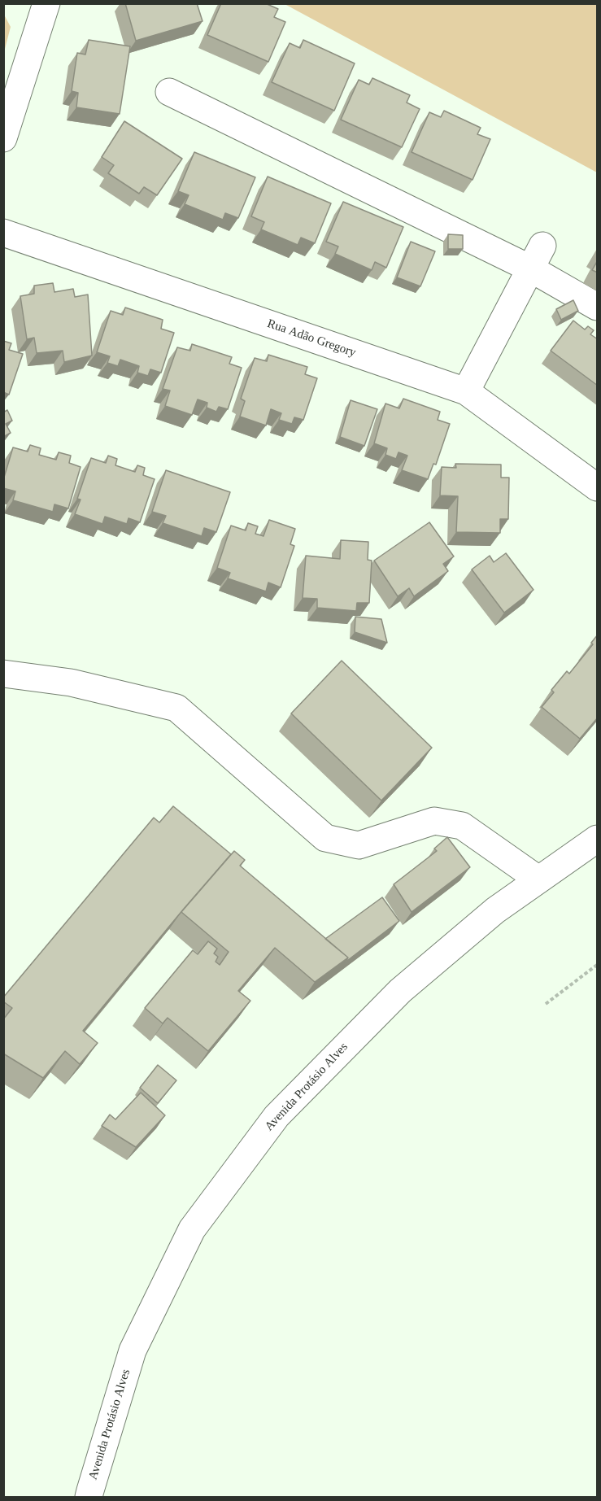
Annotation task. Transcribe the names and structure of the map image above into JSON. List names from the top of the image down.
{
  "streets": {
    "street": ["Rua Adão Gregory", "Avenida Protásio Alves"]
  }
}
